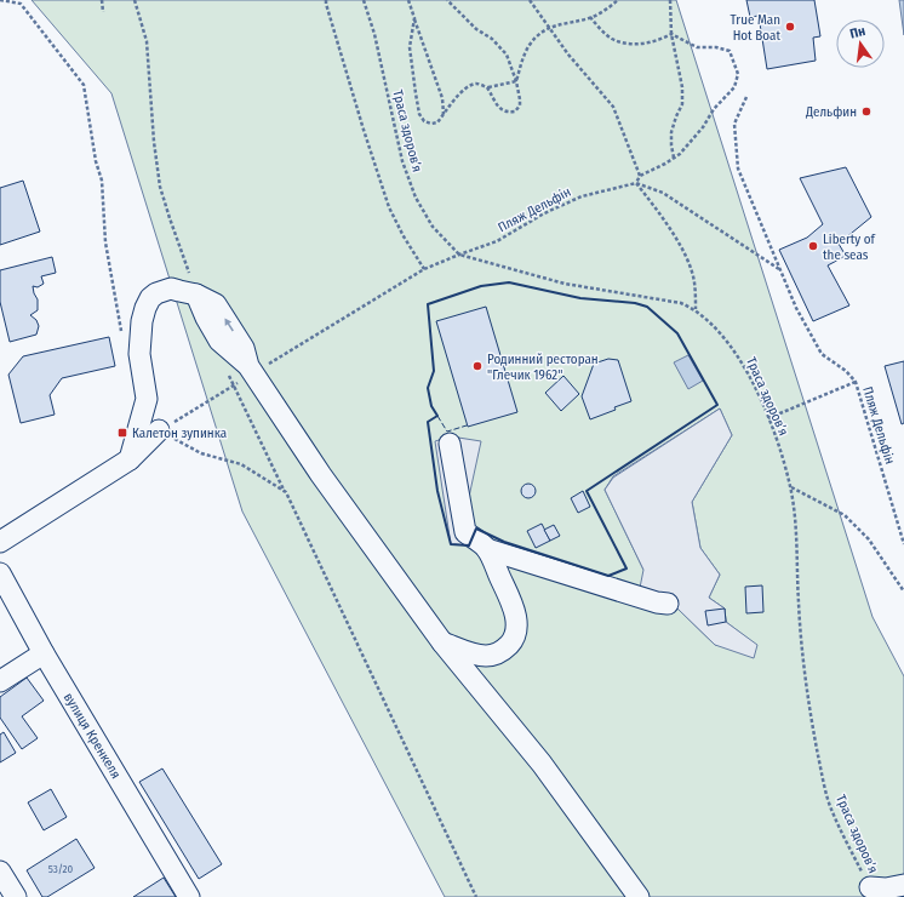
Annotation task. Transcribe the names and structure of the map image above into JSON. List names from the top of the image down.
{
  "streets": {
    "street": ["вулиця Кренкеля"],
    "path": ["Траса здоров’я", "Пляж Дельфін"]
  },
  "crossings": [
    ["Траса здоров’я", "Пляж Дельфін"]
  ],
  "places": {
    "other": [
      "True Man Hot Boat",
      "Дельфин",
      "Liberty of the seas",
      "Родинний ресторан \"Глечик 1962\""
    ],
    "transit": ["Калетон зупинка"]
  },
  "house_numbers": ["53/20"],
  "north": "top"
}
